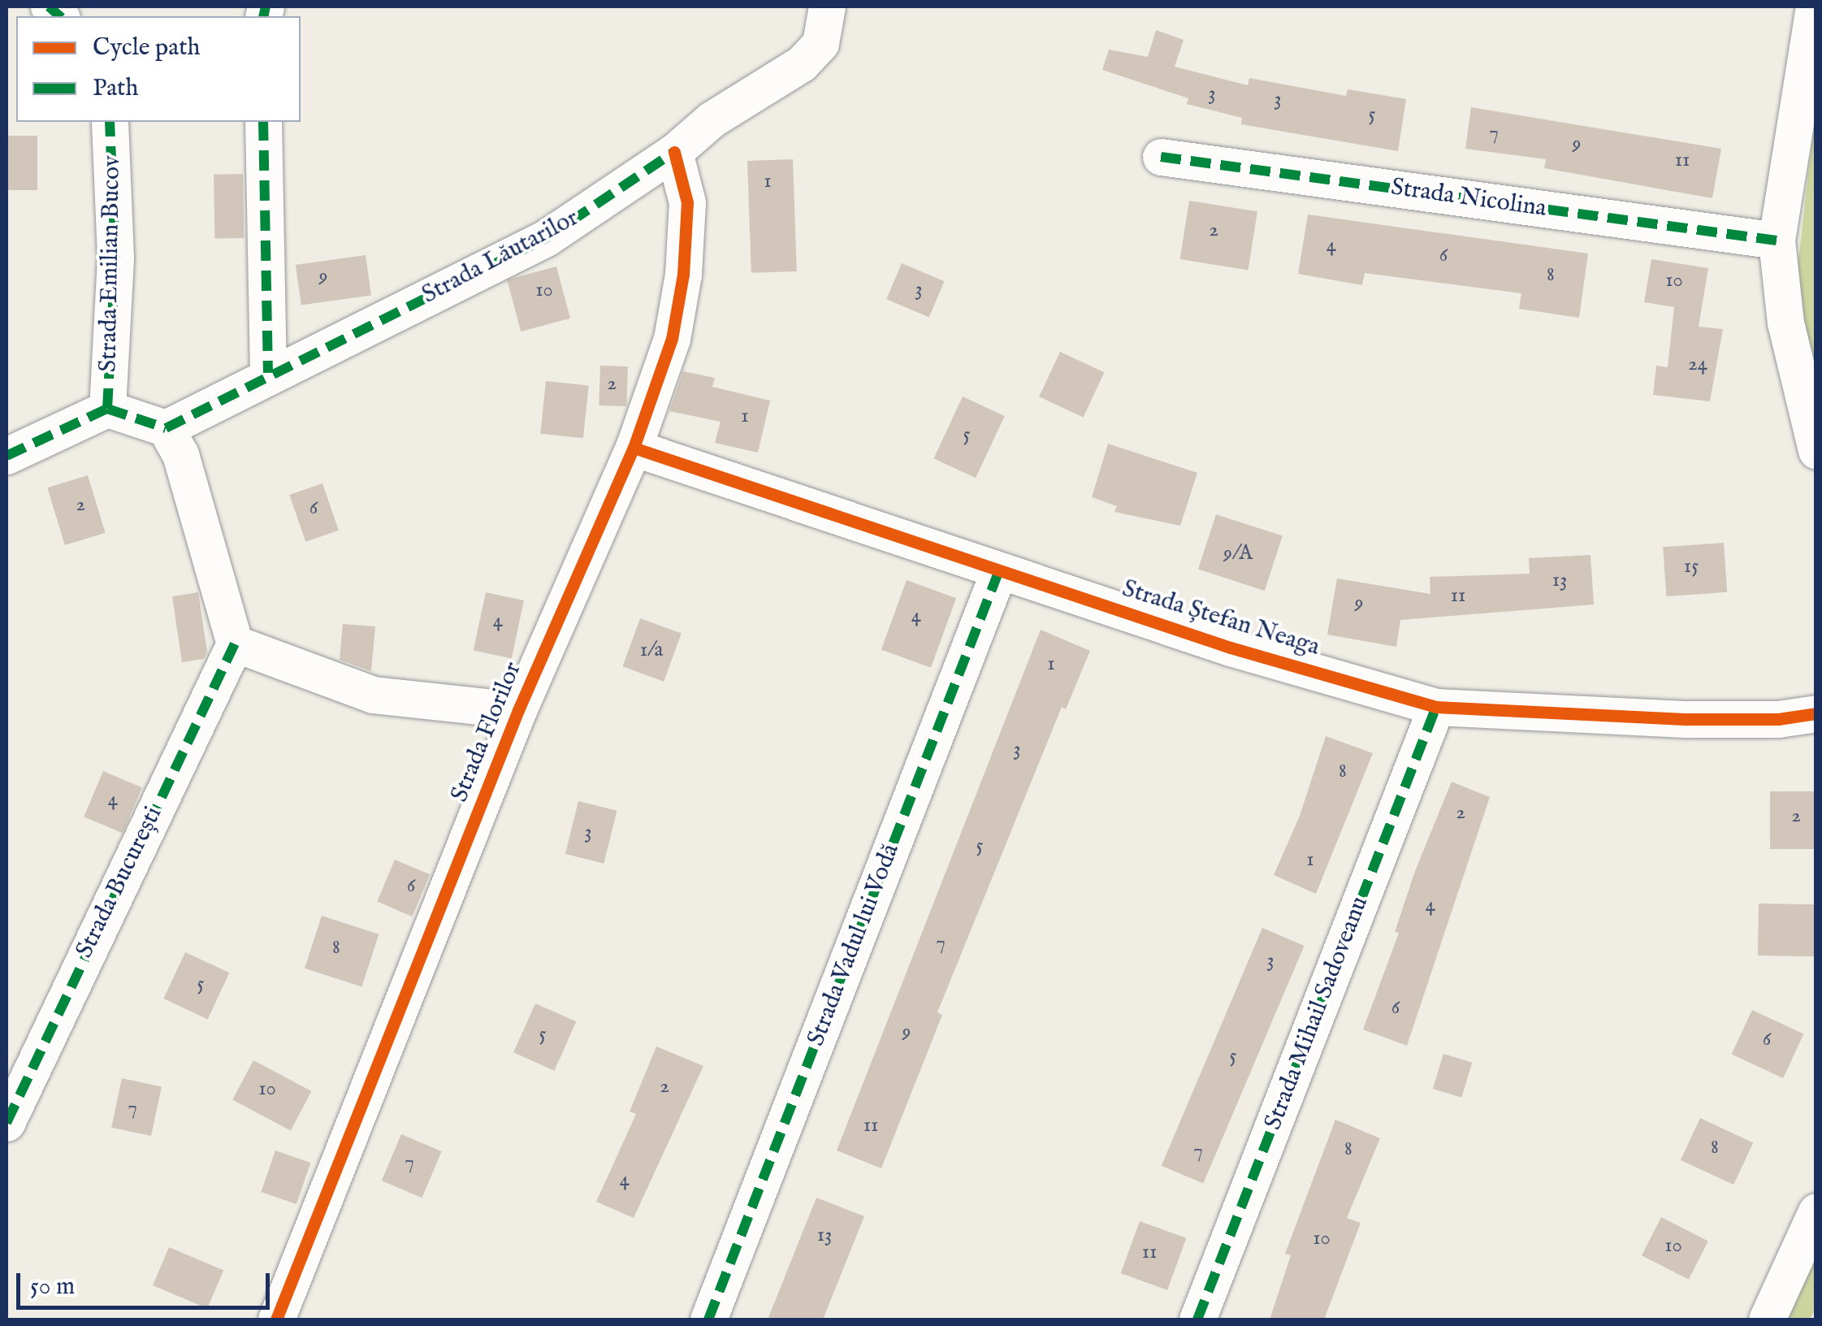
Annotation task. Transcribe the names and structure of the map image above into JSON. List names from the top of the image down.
{
  "streets": {
    "street": [
      "Strada Nicolina",
      "Strada Lăutarilor",
      "Strada Emilian Bucov",
      "Strada Ștefan Neaga",
      "Strada Florilor",
      "Strada București",
      "Strada Vadul lui Vodă",
      "Strada Mihail Sadoveanu"
    ]
  },
  "crossings": [
    ["Strada Lăutarilor", "Strada Florilor"],
    ["Strada Ștefan Neaga", "Strada Florilor"],
    ["Strada Ștefan Neaga", "Strada Vadul lui Vodă"],
    ["Strada Ștefan Neaga", "Strada Mihail Sadoveanu"]
  ],
  "house_numbers": [
    "3",
    "3",
    "5",
    "7",
    "9",
    "11",
    "1",
    "2",
    "4",
    "6",
    "8",
    "9",
    "10",
    "3",
    "10",
    "24",
    "2",
    "1",
    "5",
    "2",
    "6",
    "9/A",
    "15",
    "13",
    "11",
    "9",
    "4",
    "4",
    "1/a",
    "1",
    "3",
    "8",
    "4",
    "2",
    "2",
    "3",
    "5",
    "1",
    "6",
    "4",
    "7",
    "8",
    "3",
    "5",
    "6",
    "9",
    "5",
    "6",
    "5",
    "2",
    "10",
    "7",
    "11",
    "8",
    "8",
    "7",
    "7",
    "4",
    "13",
    "10",
    "10",
    "11"
  ],
  "legend": ["Cycle path", "Path"],
  "scale_bar": "50 m"
}
